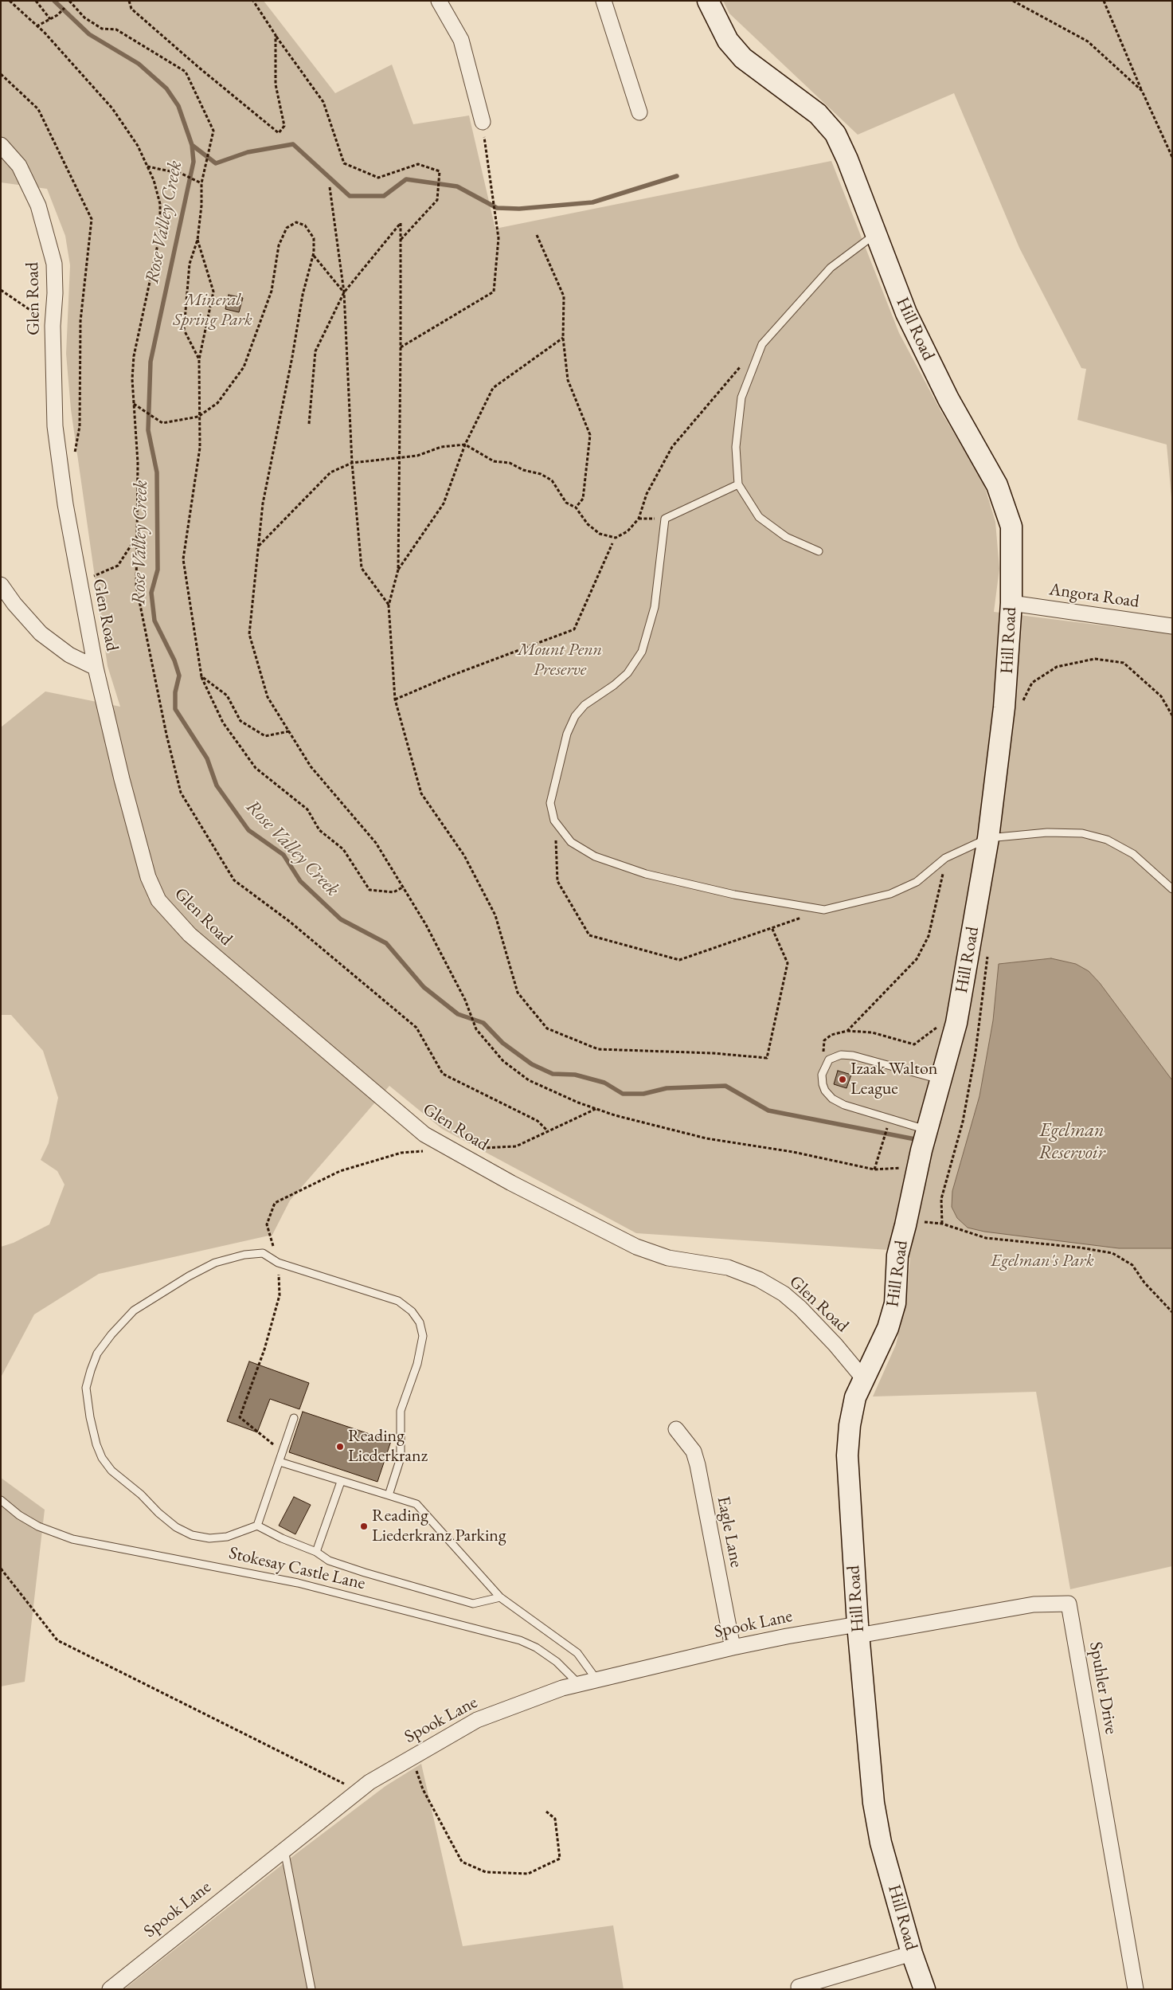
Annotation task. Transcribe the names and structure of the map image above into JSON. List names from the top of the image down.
{
  "streets": {
    "street": [
      "Glen Road",
      "Hill Road",
      "Angora Road",
      "Eagle Lane",
      "Spook Lane",
      "Spuhler Drive"
    ],
    "lane": ["Stokesay Castle Lane"]
  },
  "crossings": [
    ["Glen Road", "Hill Road"],
    ["Hill Road", "Angora Road"],
    ["Hill Road", "Spook Lane"],
    ["Hill Road", "Spuhler Drive"],
    ["Eagle Lane", "Spook Lane"],
    ["Stokesay Castle Lane", "Spook Lane"],
    ["Spook Lane", "Spuhler Drive"]
  ],
  "water": ["Rose Valley Creek", "Egelman Reservoir"],
  "parks": ["Mineral Spring Park", "Mount Penn Preserve", "Egelman's Park"],
  "places": ["Izaak Walton League", "Reading Liederkranz", "Reading Liederkranz Parking"]
}
